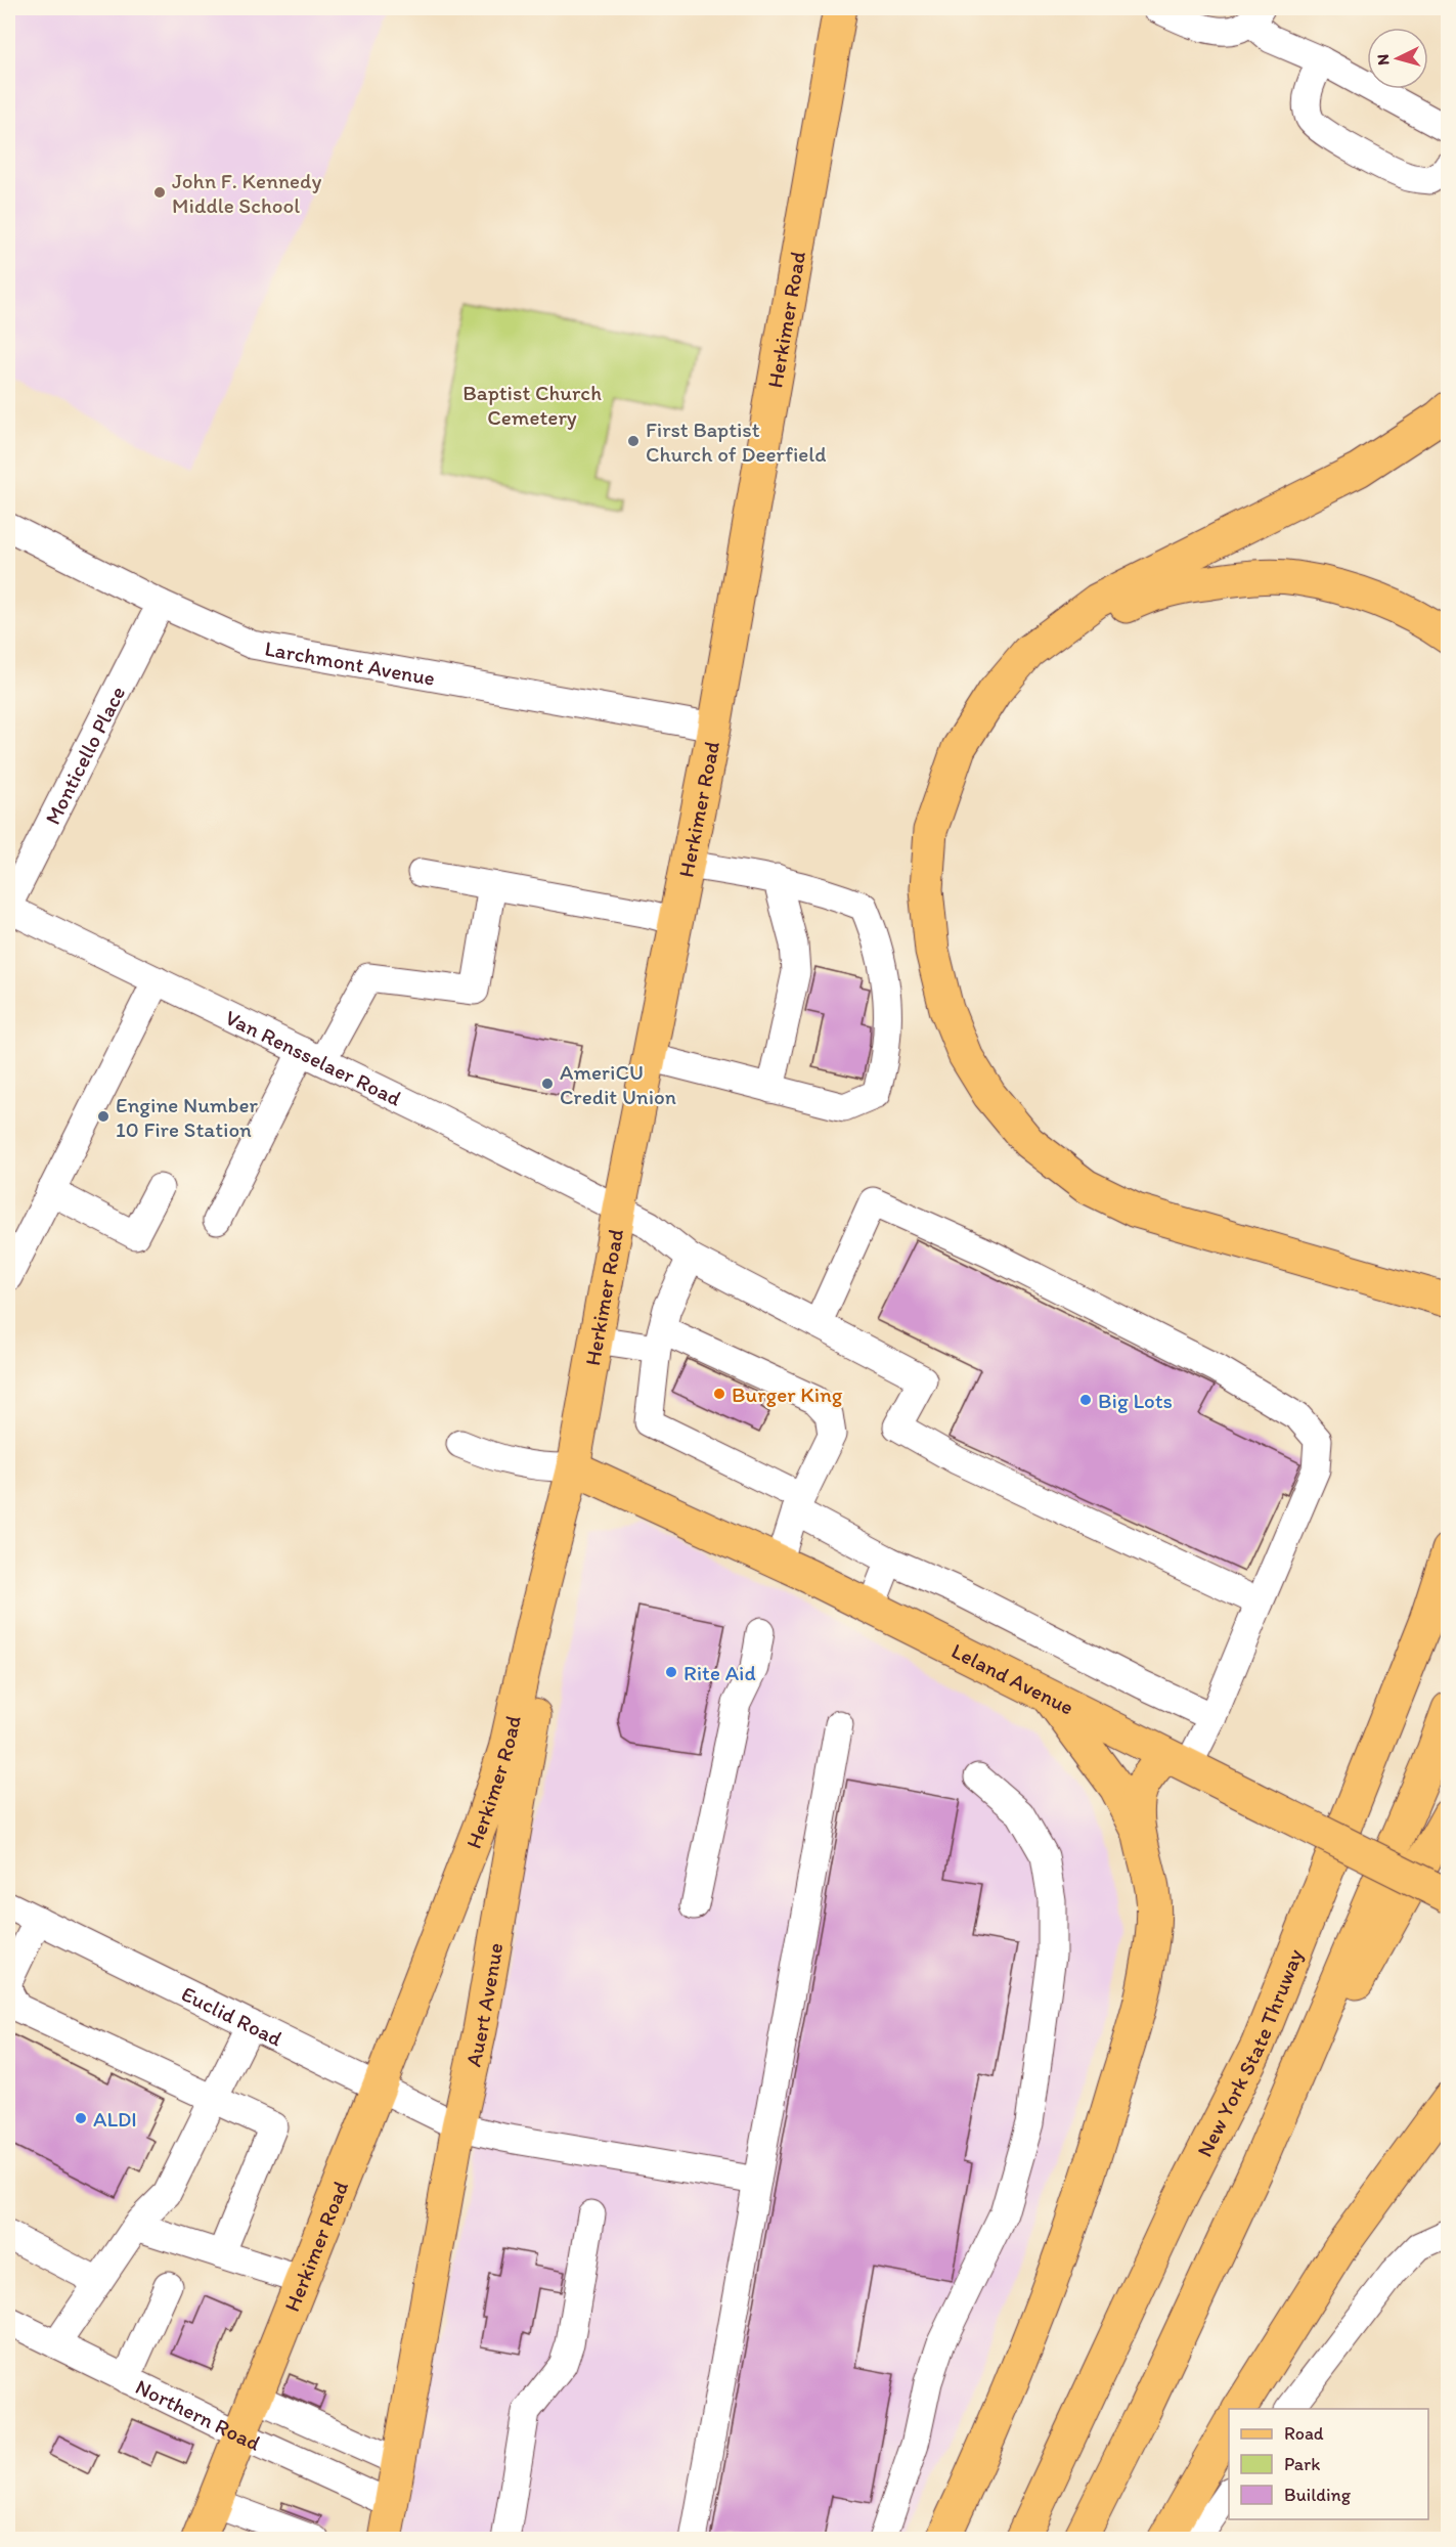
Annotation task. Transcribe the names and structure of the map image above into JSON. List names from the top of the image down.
{
  "streets": {
    "main road": [
      "Herkimer Road",
      "Leland Avenue",
      "Auert Avenue",
      "New York State Thruway"
    ],
    "street": [
      "Larchmont Avenue",
      "Monticello Place",
      "Van Rensselaer Road",
      "Euclid Road",
      "Northern Road"
    ]
  },
  "crossings": [
    ["Herkimer Road", "Larchmont Avenue"],
    ["Herkimer Road", "Van Rensselaer Road"],
    ["Herkimer Road", "Leland Avenue"],
    ["Herkimer Road", "Auert Avenue"],
    ["Herkimer Road", "Euclid Road"],
    ["Herkimer Road", "Northern Road"],
    ["Larchmont Avenue", "Monticello Place"],
    ["Monticello Place", "Van Rensselaer Road"],
    ["Leland Avenue", "Auert Avenue"],
    ["Auert Avenue", "Euclid Road"],
    ["Auert Avenue", "Northern Road"]
  ],
  "parks": ["Baptist Church Cemetery"],
  "places": [
    "John F. Kennedy Middle School",
    "First Baptist Church of Deerfield",
    "AmeriCU Credit Union",
    "Engine Number 10 Fire Station",
    "Burger King",
    "Big Lots",
    "Rite Aid",
    "ALDI"
  ],
  "legend": ["Road", "Park", "Building"],
  "north": "left"
}
